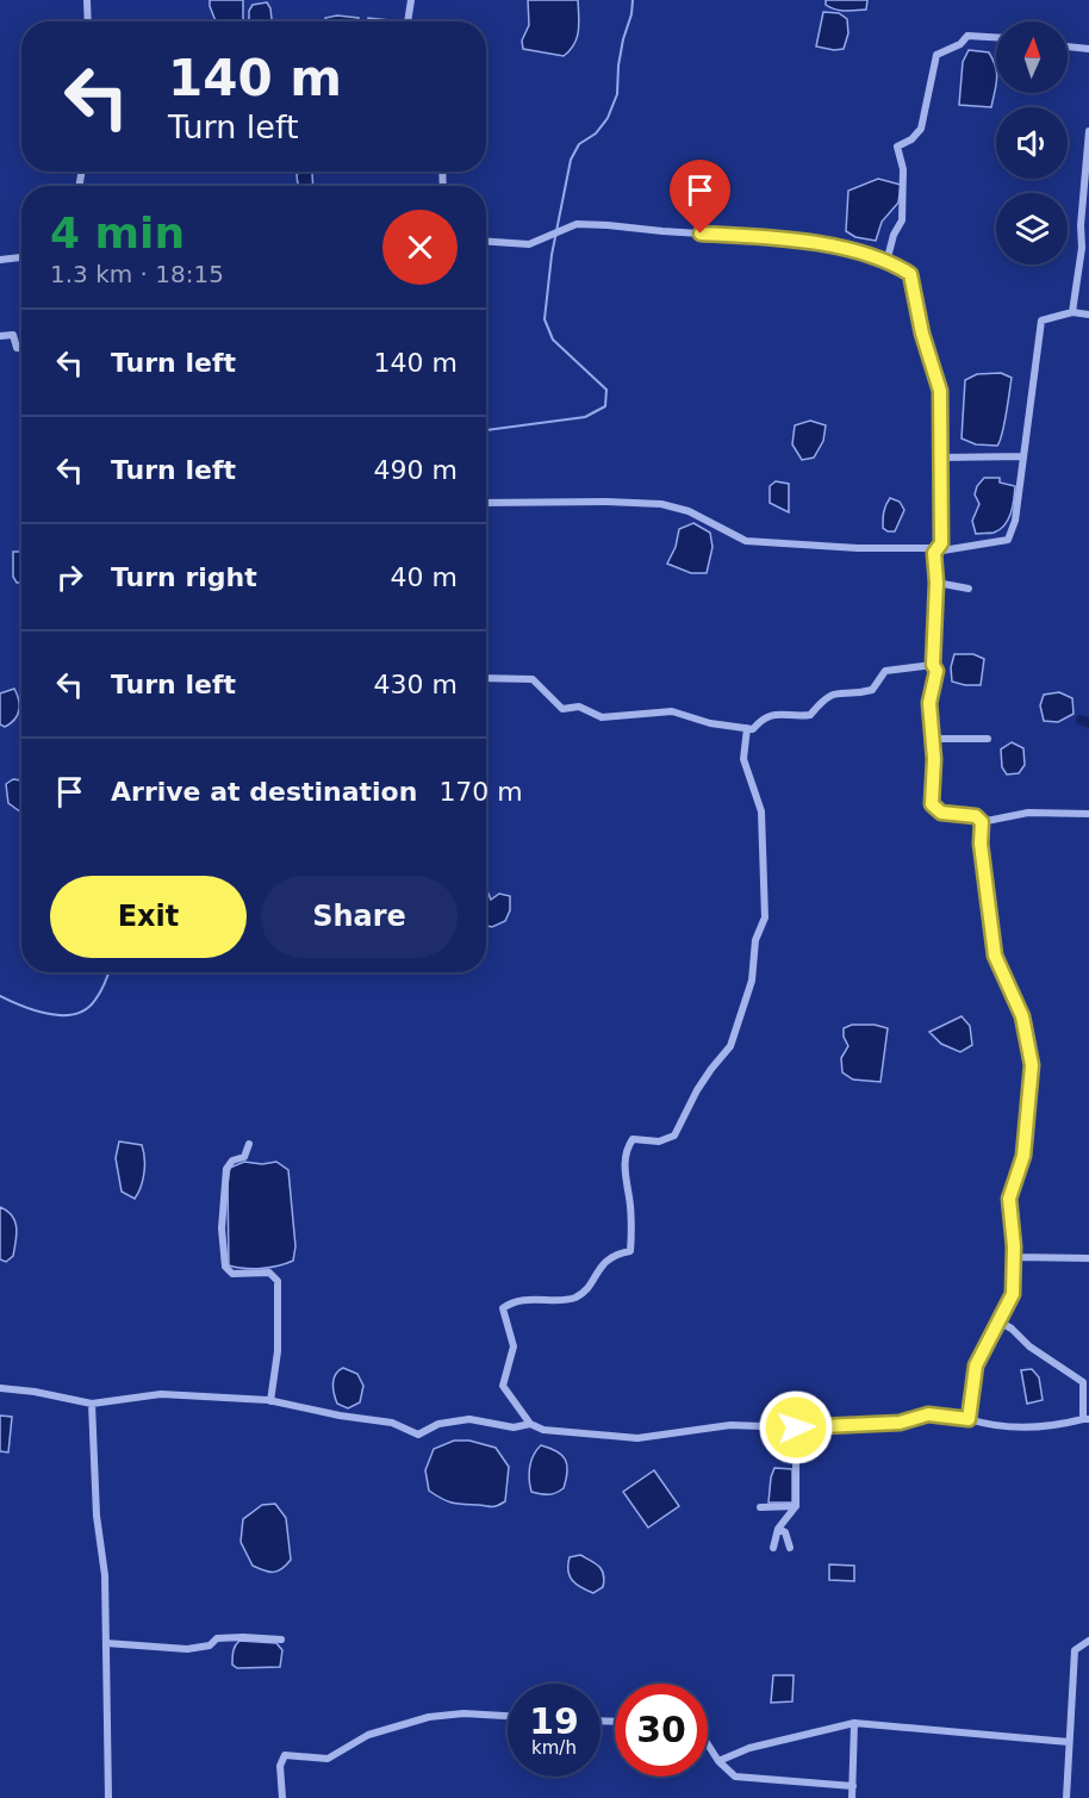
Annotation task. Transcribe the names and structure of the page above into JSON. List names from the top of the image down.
{
  "north": "top",
  "page": {
    "turn": ["140 m", "Turn left"],
    "heading": ["4 min", "1.3 km · 18:15"],
    "list": [
      {
        "name": "Turn left",
        "value": "140 m"
      },
      {
        "name": "Turn left",
        "value": "490 m"
      },
      {
        "name": "Turn right",
        "value": "40 m"
      },
      {
        "name": "Turn left",
        "value": "430 m"
      },
      {
        "name": "Arrive at destination",
        "value": "170 m"
      }
    ],
    "buttons": ["Exit", "Share"],
    "speed": "19 km/h",
    "limit": "30"
  }
}
